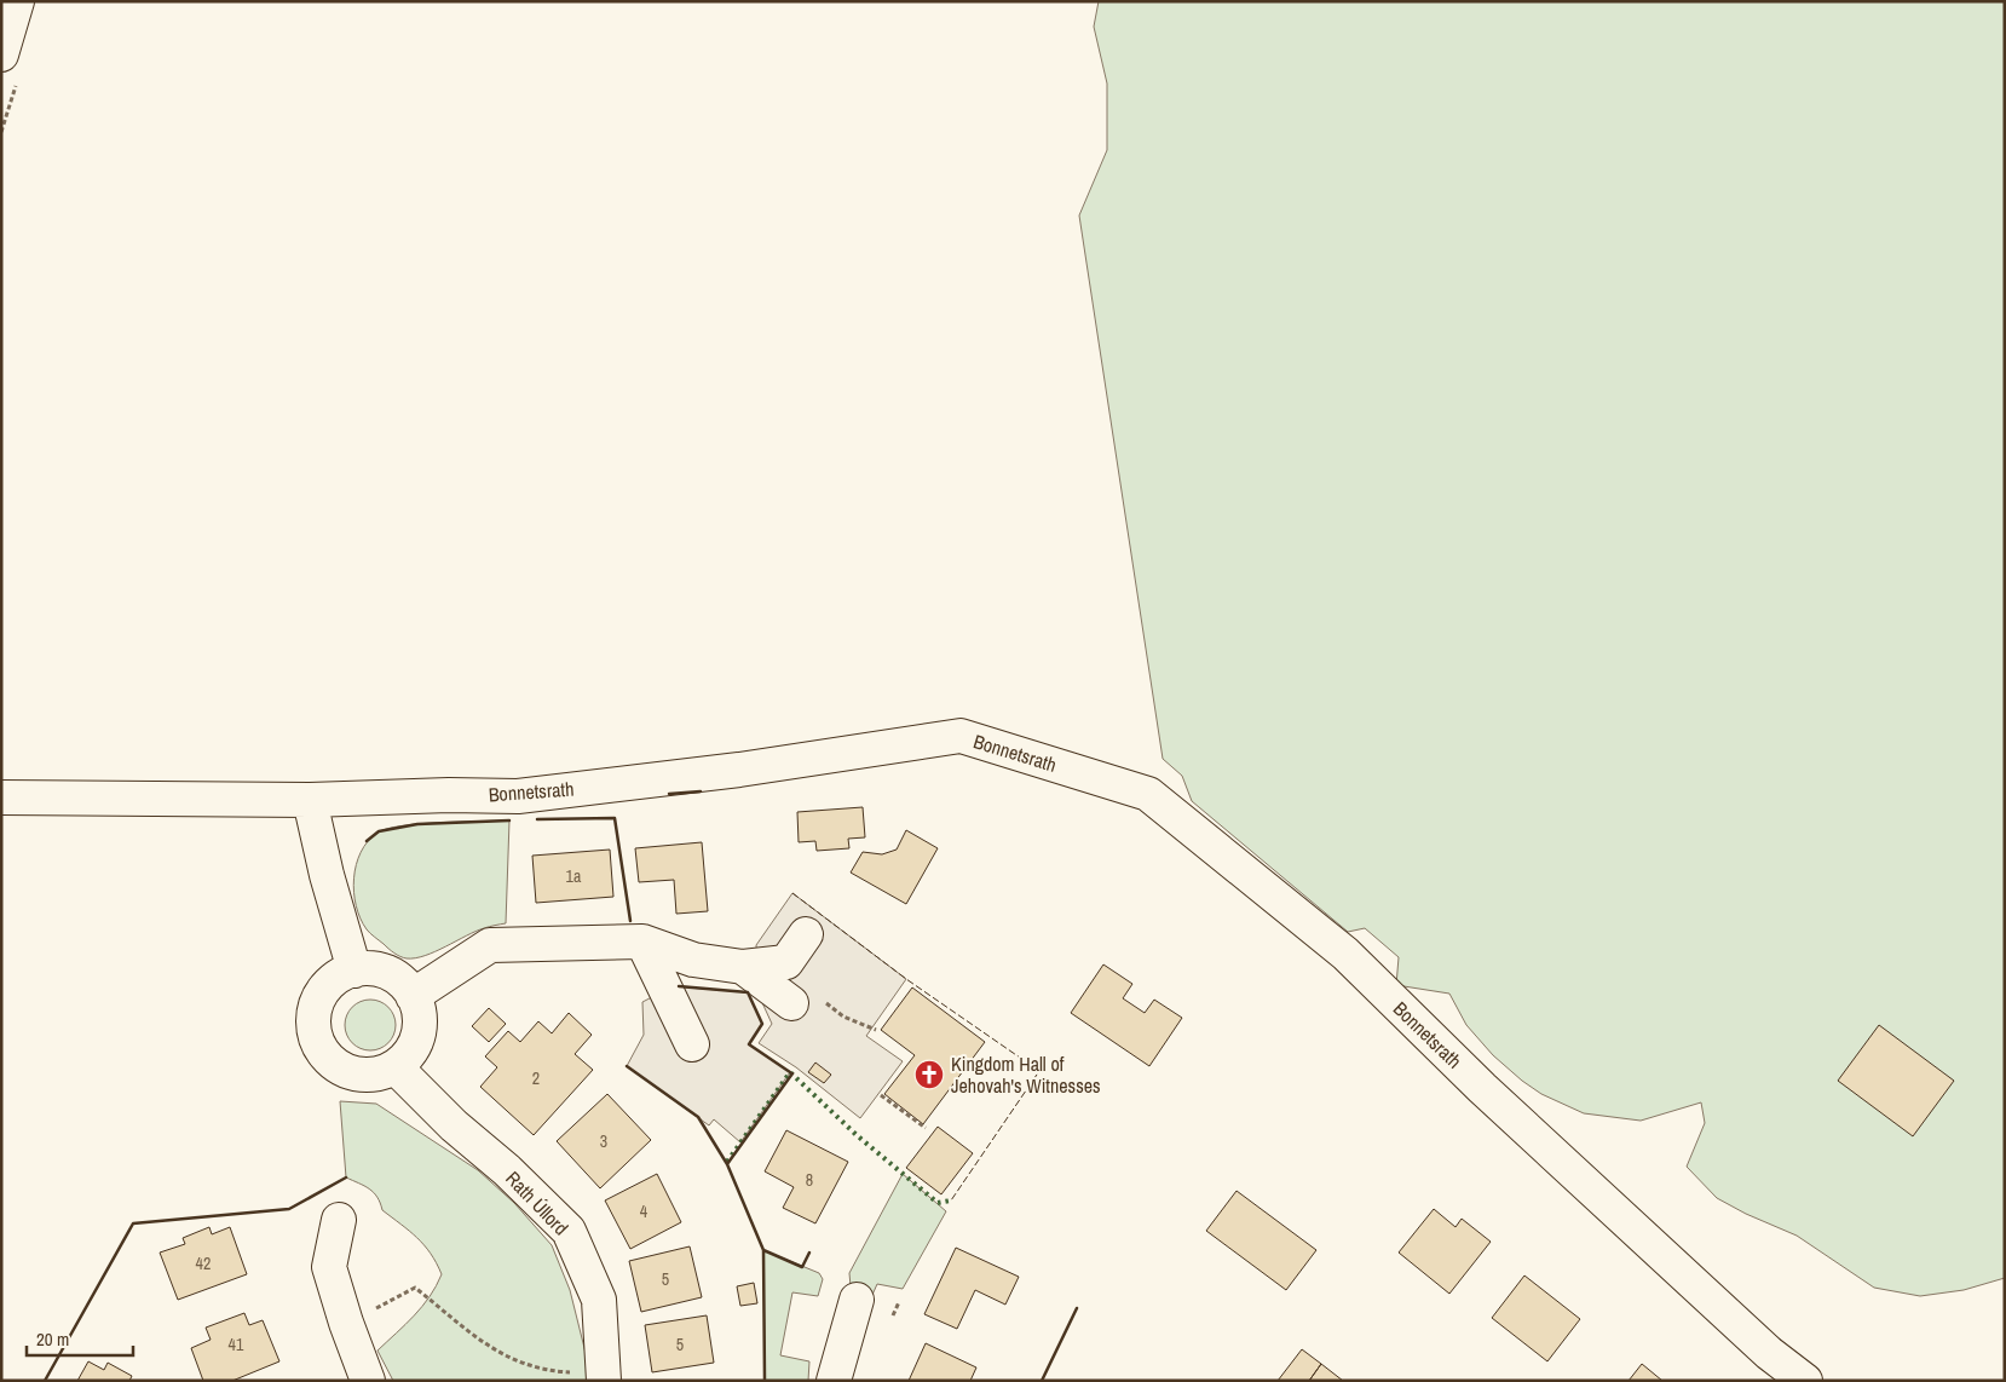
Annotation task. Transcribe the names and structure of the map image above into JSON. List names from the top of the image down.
{
  "streets": {
    "street": ["Bonnetsrath", "Rath Úllord"]
  },
  "places": {
    "church": ["Kingdom Hall of Jehovah's Witnesses"]
  },
  "house_numbers": [
    "1a",
    "2",
    "3",
    "8",
    "4",
    "42",
    "5",
    "41",
    "5"
  ],
  "scale_bar": "20 m"
}
